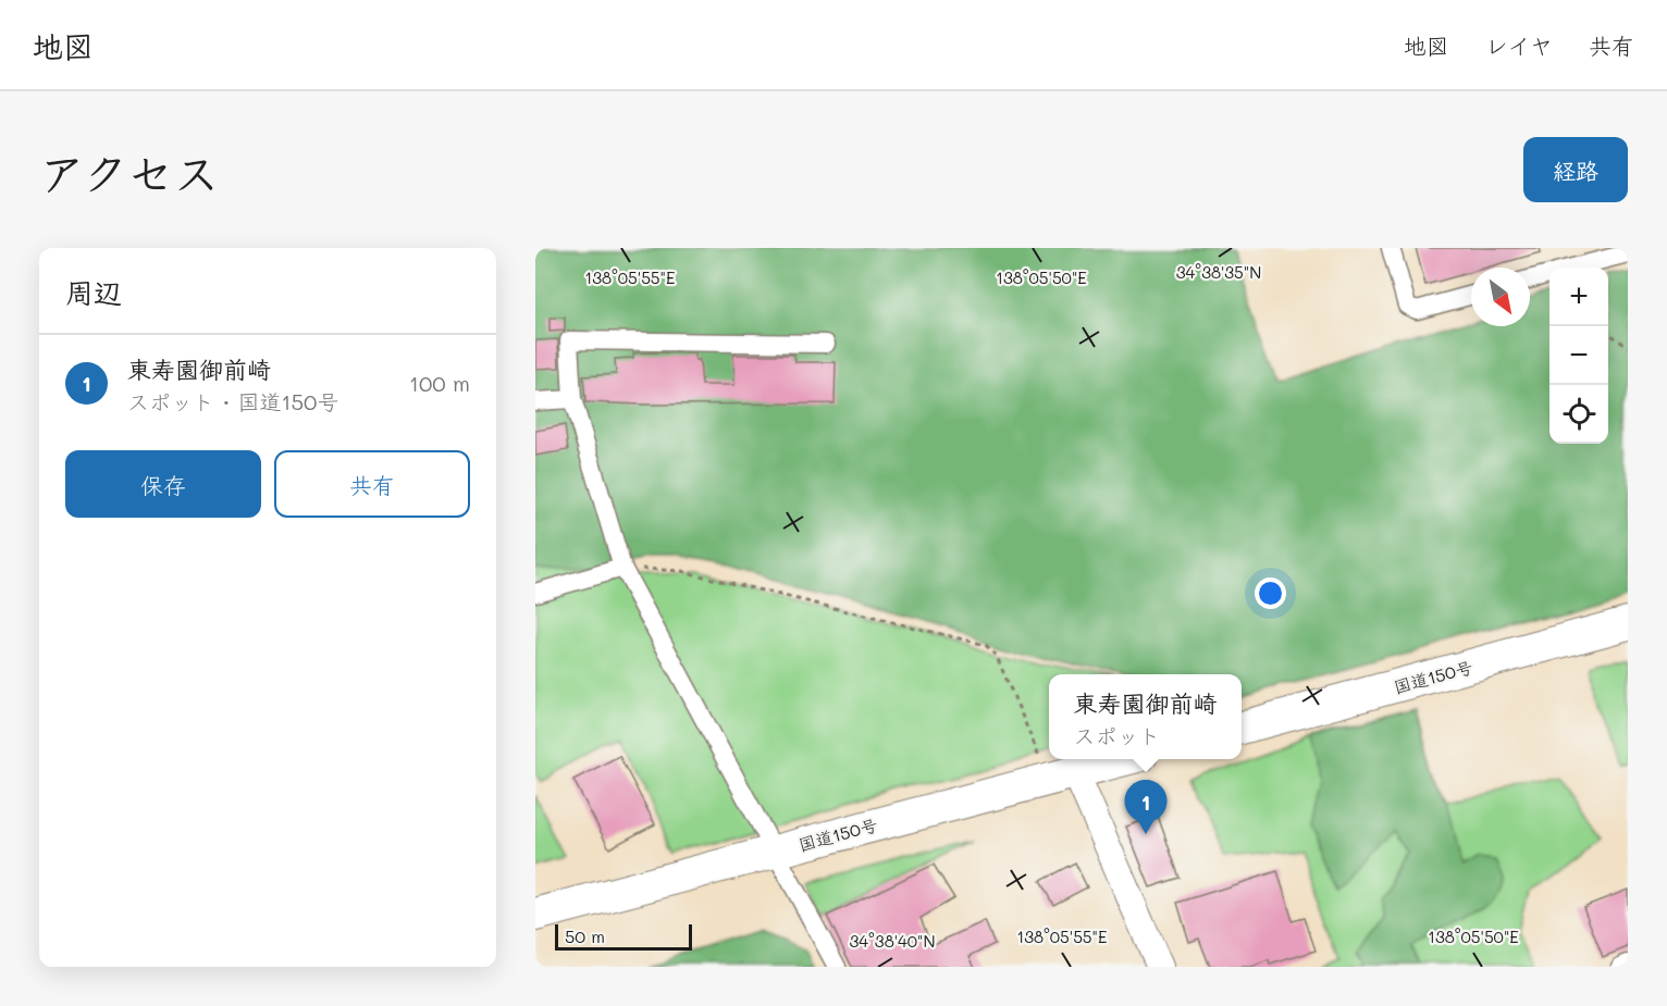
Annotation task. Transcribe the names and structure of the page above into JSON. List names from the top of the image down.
{
  "streets": {
    "highway": ["国道150号"]
  },
  "scale_bar": "50 m",
  "north": "bottom right",
  "page": {
    "header": "地図",
    "nav": ["地図", "レイヤ", "共有"],
    "title": "アクセス",
    "buttons": [
      "経路",
      ["保存", "共有"]
    ],
    "heading": "周辺",
    "map_buttons": ["+", "−"],
    "list": [
      {
        "mark": "1",
        "name": "東寿園御前崎",
        "note": "スポット · 国道150号",
        "value": "100 m"
      }
    ],
    "popup": ["東寿園御前崎", "スポット"],
    "pins": "1",
    "scale": "50 m"
  },
  "coordinates": [
    "34°38'35\"N",
    "138°05'55\"E",
    "138°05'50\"E",
    "34°38'40\"N"
  ]
}
